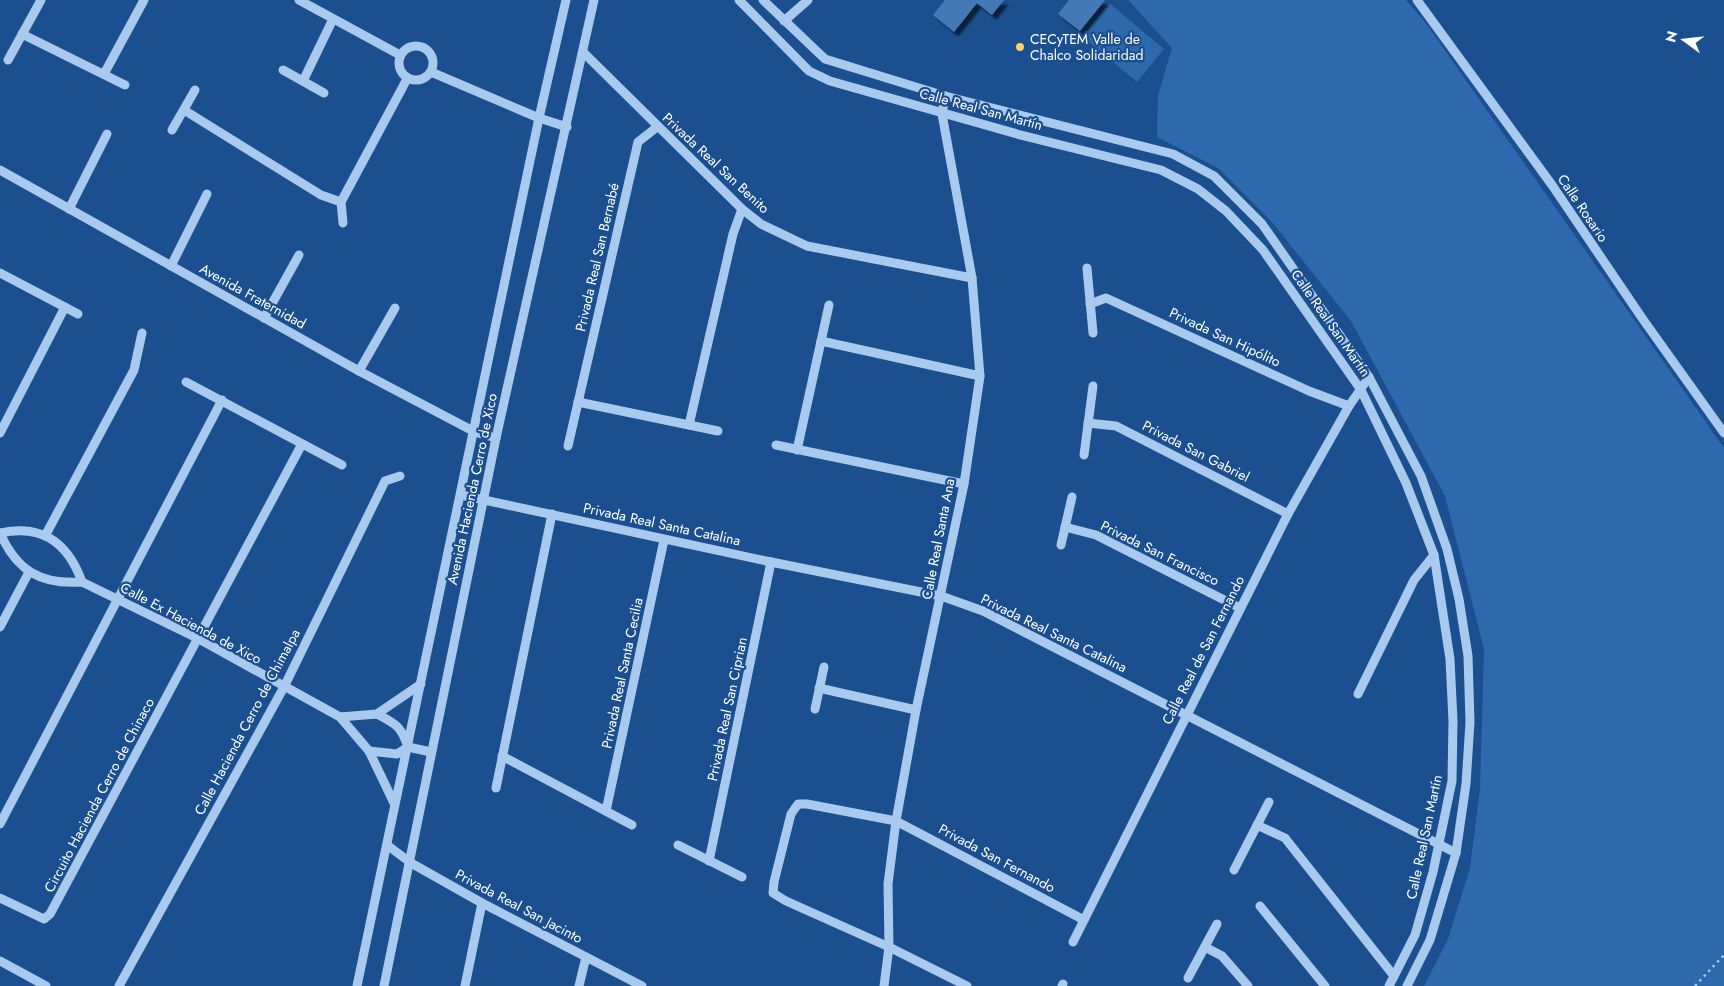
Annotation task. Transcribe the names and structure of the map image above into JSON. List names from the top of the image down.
{
  "streets": {
    "street": [
      "Calle Real San Martín",
      "Privada Real San Benito",
      "Calle Rosario",
      "Privada Real San Bernabé",
      "Avenida Fraternidad",
      "Privada San Hipólito",
      "Privada San Gabriel",
      "Avenida Hacienda Cerro de Xico",
      "Privada Real Santa Catalina",
      "Calle Real Santa Ana",
      "Privada San Francisco",
      "Calle Ex Hacienda de Xico",
      "Calle Real de San Fernando",
      "Privada Real Santa Cecilia",
      "Privada Real San Ciprian",
      "Calle Hacienda Cerro de Chimalpa",
      "Circuito Hacienda Cerro de Chinaco",
      "Privada San Fernando",
      "Privada Real San Jacinto"
    ]
  },
  "crossings": [
    ["Calle Real San Martín", "Privada Real Santa Catalina"],
    ["Calle Real San Martín", "Calle Real Santa Ana"],
    ["Calle Real San Martín", "Calle Real de San Fernando"],
    ["Privada Real San Benito", "Privada Real San Bernabé"],
    ["Privada Real San Benito", "Avenida Hacienda Cerro de Xico"],
    ["Privada Real San Benito", "Calle Real Santa Ana"],
    ["Avenida Fraternidad", "Avenida Hacienda Cerro de Xico"],
    ["Privada San Hipólito", "Calle Real de San Fernando"],
    ["Privada San Gabriel", "Calle Real de San Fernando"],
    ["Avenida Hacienda Cerro de Xico", "Privada Real Santa Catalina"],
    ["Avenida Hacienda Cerro de Xico", "Calle Ex Hacienda de Xico"],
    ["Avenida Hacienda Cerro de Xico", "Privada Real San Jacinto"],
    ["Privada Real Santa Catalina", "Calle Real Santa Ana"],
    ["Privada Real Santa Catalina", "Calle Real de San Fernando"],
    ["Privada Real Santa Catalina", "Privada Real Santa Cecilia"],
    ["Privada Real Santa Catalina", "Privada Real San Ciprian"],
    ["Calle Real Santa Ana", "Privada San Fernando"],
    ["Privada San Francisco", "Calle Real de San Fernando"],
    ["Calle Ex Hacienda de Xico", "Calle Hacienda Cerro de Chimalpa"],
    ["Calle Ex Hacienda de Xico", "Circuito Hacienda Cerro de Chinaco"],
    ["Calle Real de San Fernando", "Privada San Fernando"]
  ],
  "places": ["CECyTEM Valle de Chalco Solidaridad"],
  "north": "left"
}
